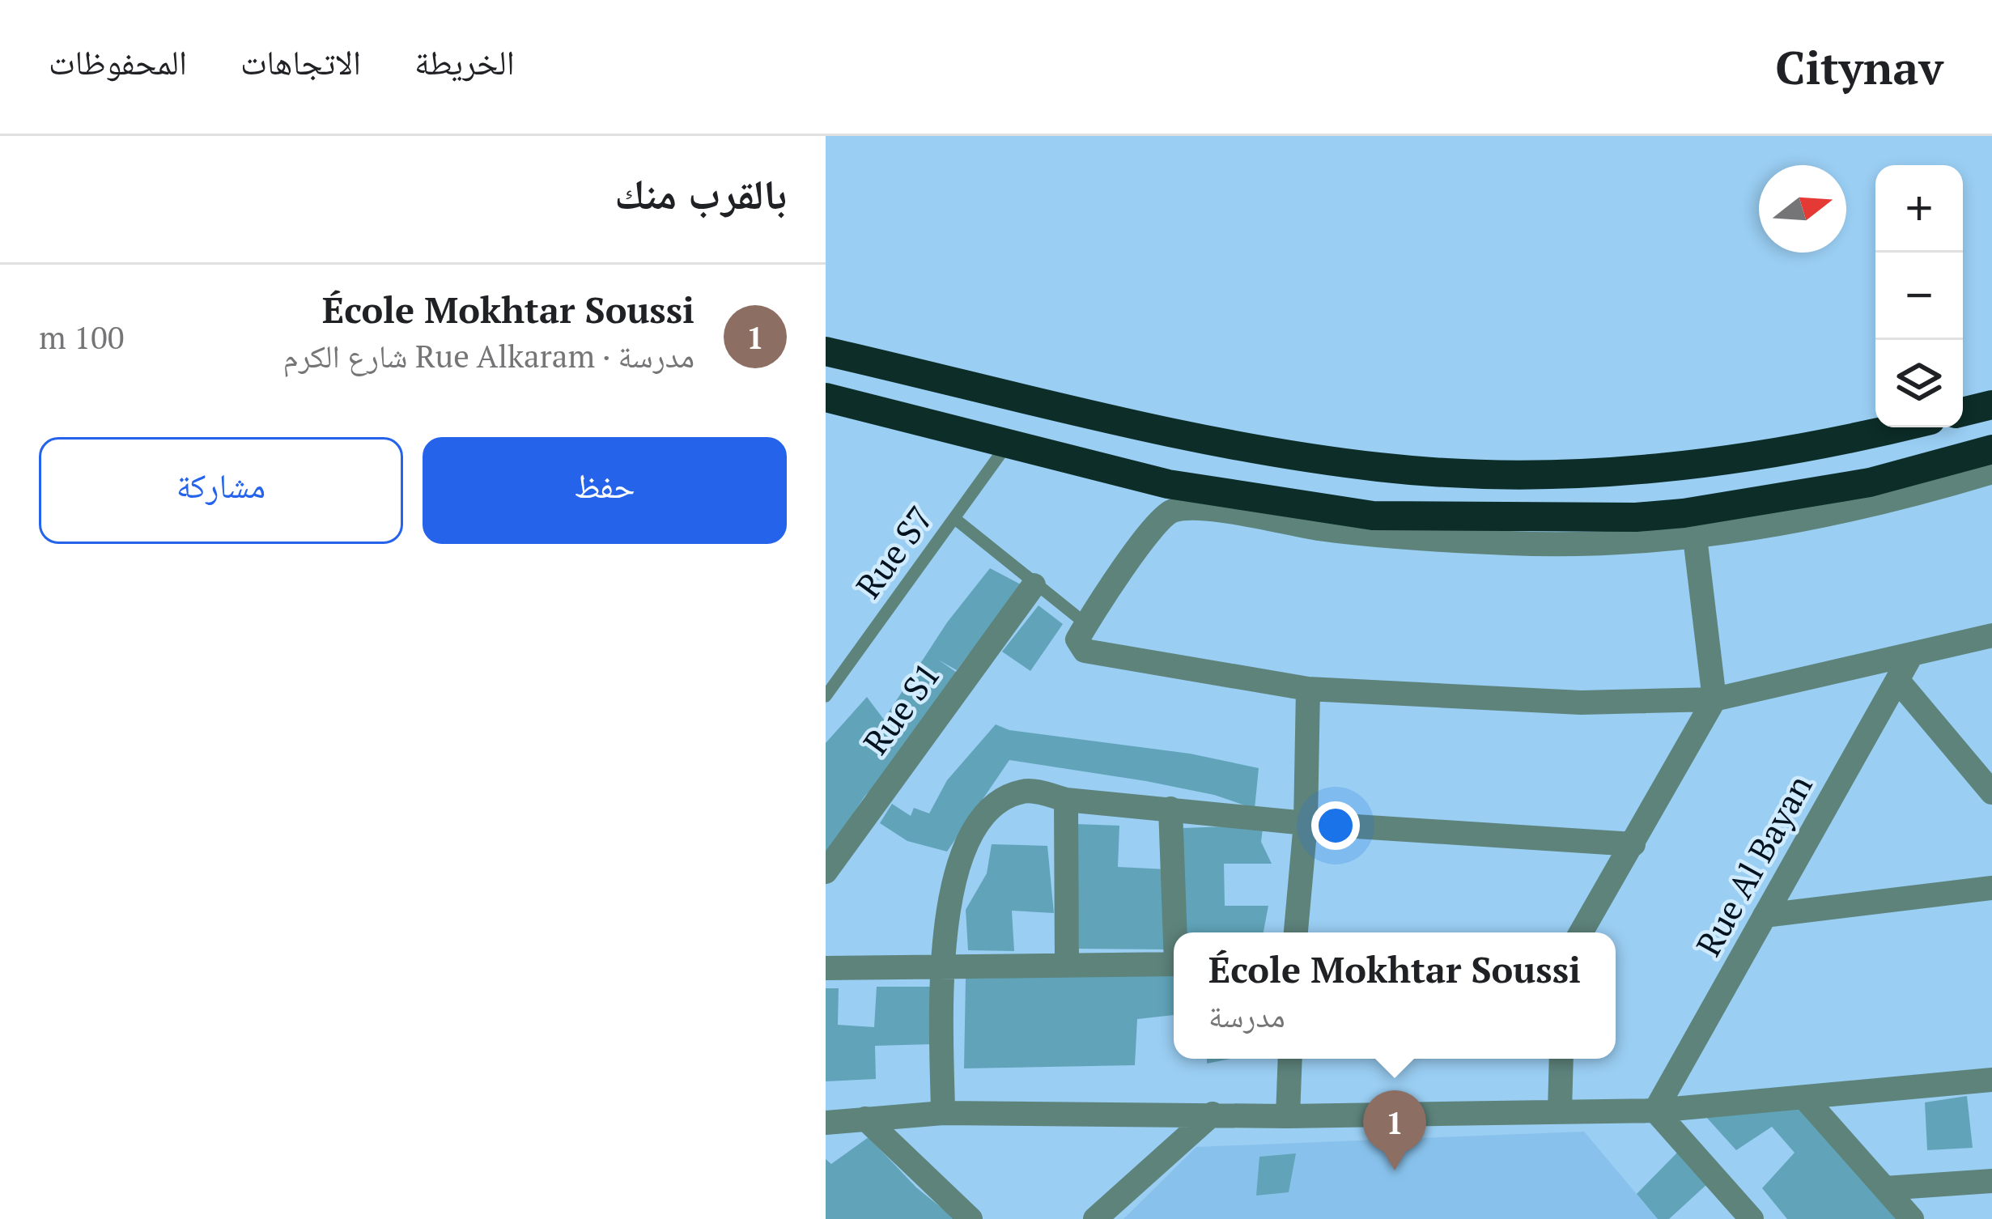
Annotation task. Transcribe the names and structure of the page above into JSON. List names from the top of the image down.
{
  "streets": {
    "street": ["Rue S1", "Rue Al Bayan"],
    "lane": ["Rue S7"]
  },
  "north": "right",
  "page": {
    "header": "Citynav",
    "nav": ["الخريطة", "الاتجاهات", "المحفوظات"],
    "heading": "بالقرب منك",
    "map_buttons": ["+", "−"],
    "list": [
      {
        "mark": "1",
        "name": "École Mokhtar Soussi",
        "note": "مدرسة · Rue Alkaram شارع الكرم",
        "value": "100 m"
      }
    ],
    "buttons": ["حفظ", "مشاركة"],
    "popup": ["École Mokhtar Soussi", "مدرسة"],
    "pins": "1"
  }
}
